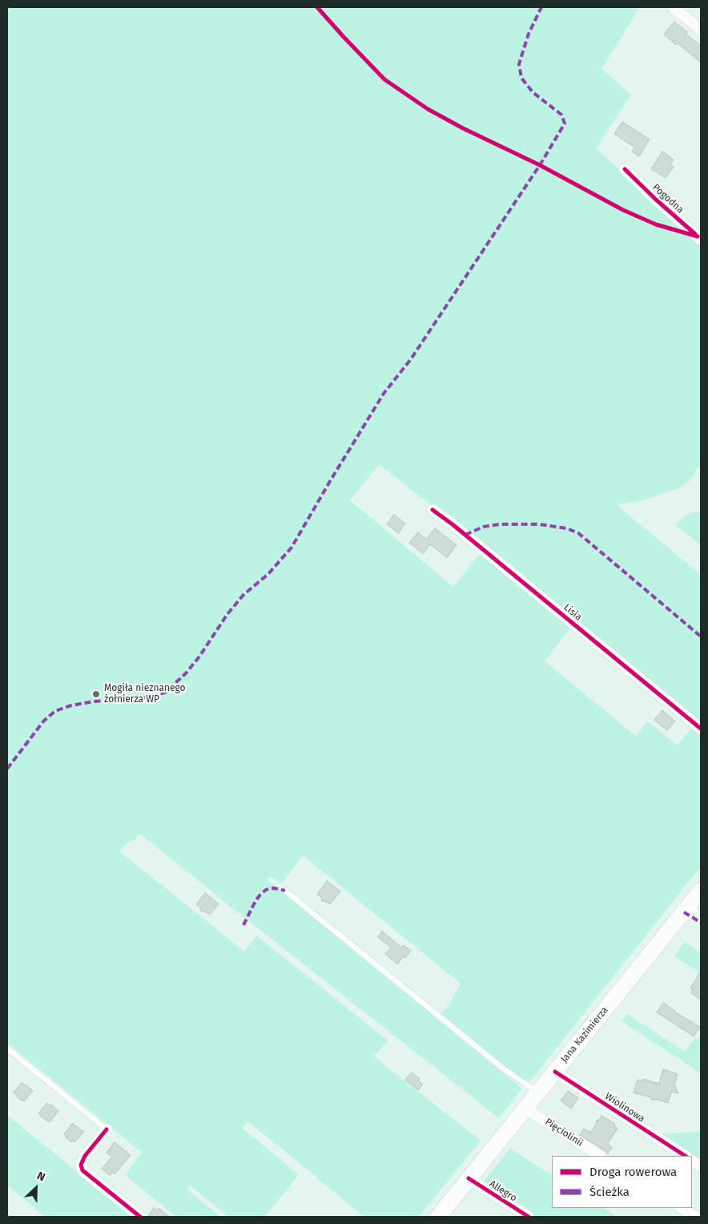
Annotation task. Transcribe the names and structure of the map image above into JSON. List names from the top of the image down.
{
  "streets": {
    "main road": ["Jana Kazimierza"],
    "street": [
      "Pogodna",
      "Lisia",
      "Wiolinowa",
      "Pięciolinii",
      "Allegro"
    ]
  },
  "crossings": [
    ["Jana Kazimierza", "Wiolinowa"],
    ["Jana Kazimierza", "Pięciolinii"],
    ["Jana Kazimierza", "Allegro"]
  ],
  "places": ["Mogiła nieznanego żołnierza WP"],
  "legend": ["Droga rowerowa", "Ścieżka"],
  "north": "top right"
}
